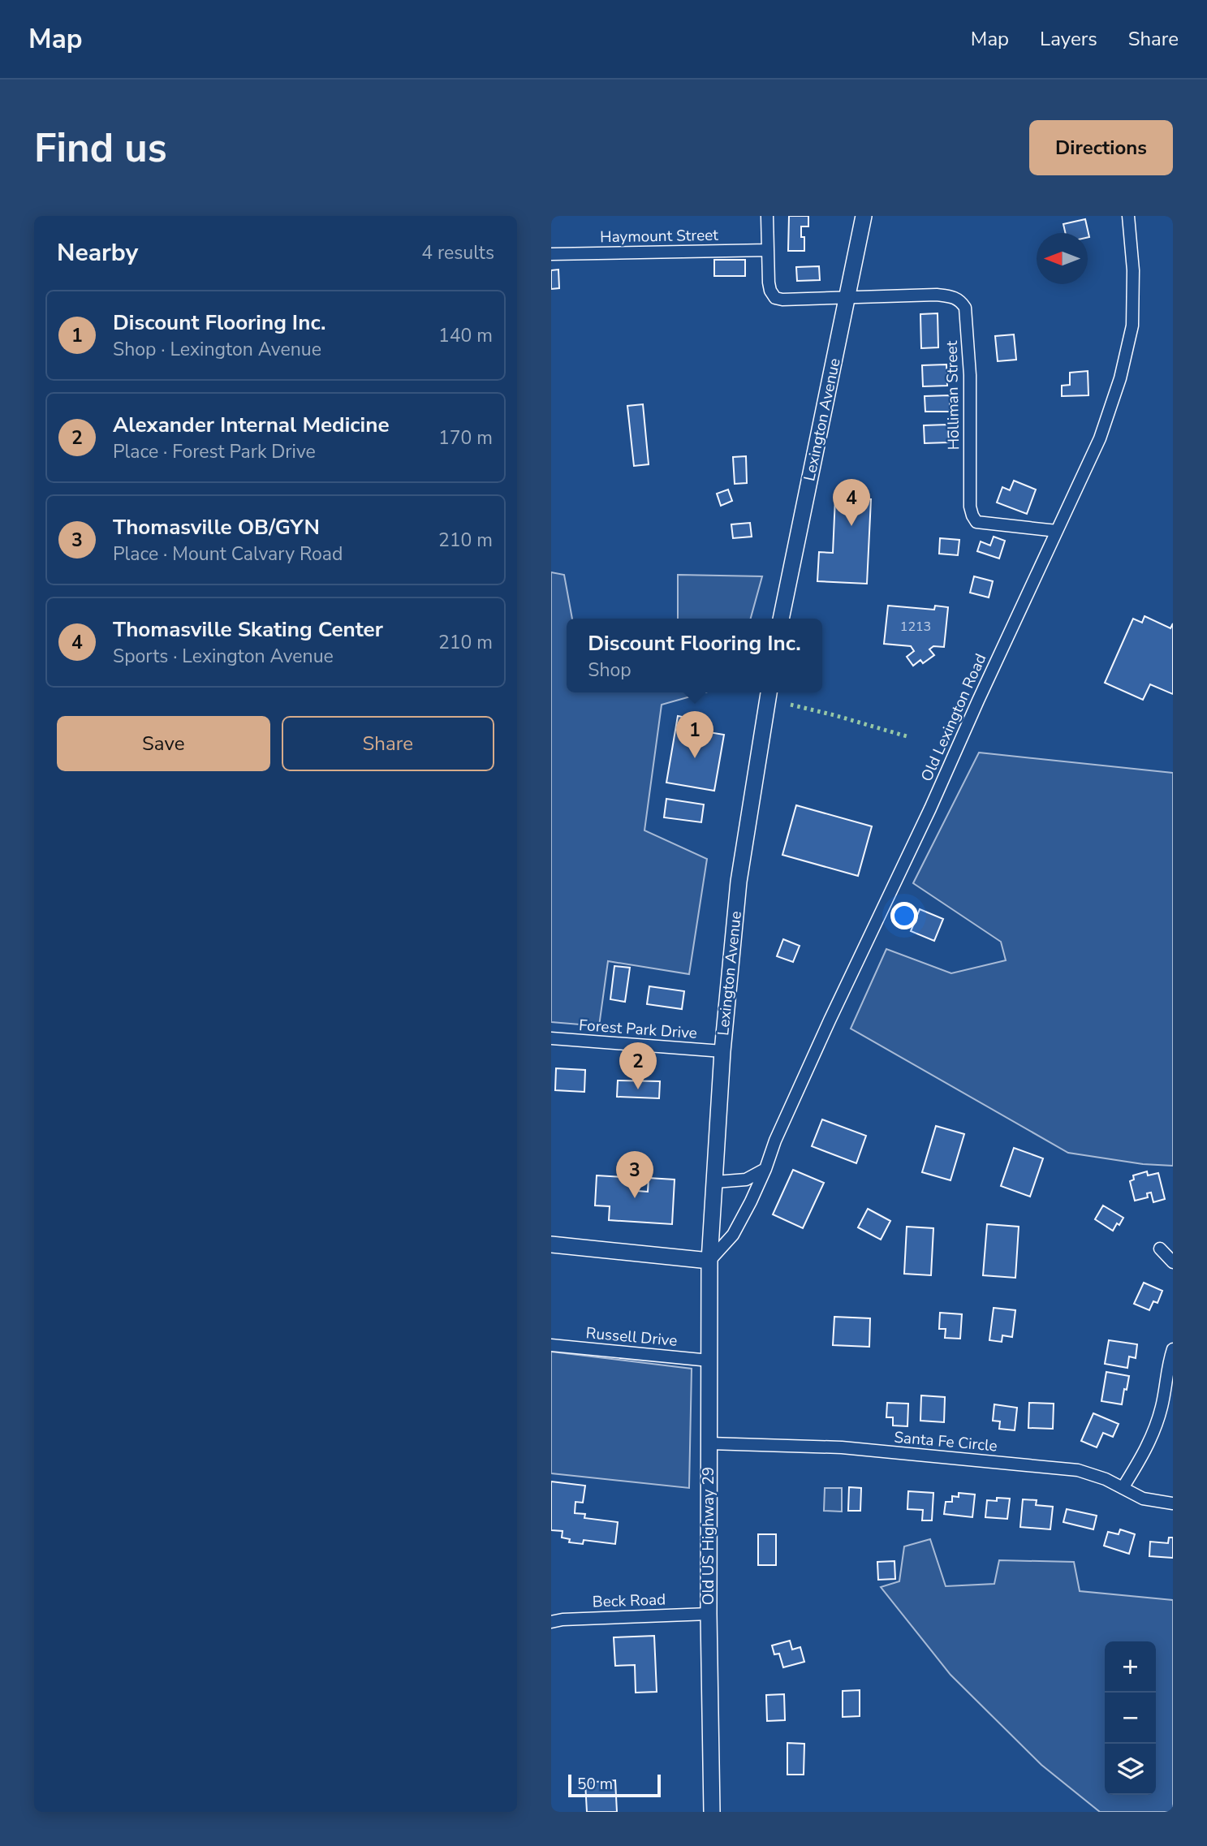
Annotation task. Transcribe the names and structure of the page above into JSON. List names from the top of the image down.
{
  "streets": {
    "main road": ["Lexington Avenue", "Old US Highway 29"],
    "street": [
      "Haymount Street",
      "Holliman Street",
      "Old Lexington Road",
      "Forest Park Drive",
      "Russell Drive",
      "Santa Fe Circle",
      "Beck Road"
    ]
  },
  "crossings": [
    ["Holliman Street", "Lexington Avenue"],
    ["Holliman Street", "Old Lexington Road"],
    ["Lexington Avenue", "Old Lexington Road"],
    ["Lexington Avenue", "Forest Park Drive"],
    ["Lexington Avenue", "Old US Highway 29"],
    ["Old Lexington Road", "Old US Highway 29"],
    ["Russell Drive", "Old US Highway 29"],
    ["Santa Fe Circle", "Old US Highway 29"],
    ["Old US Highway 29", "Beck Road"]
  ],
  "house_numbers": ["1213"],
  "scale_bar": "50 m",
  "north": "left",
  "page": {
    "header": "Map",
    "nav": ["Map", "Layers", "Share"],
    "buttons": [
      "Directions",
      ["Save", "Share"]
    ],
    "title": "Find us",
    "heading": ["Nearby", "4 results"],
    "list": [
      {
        "mark": "1",
        "name": "Discount Flooring Inc.",
        "note": "Shop · Lexington Avenue",
        "value": "140 m"
      },
      {
        "mark": "2",
        "name": "Alexander Internal Medicine",
        "note": "Place · Forest Park Drive",
        "value": "170 m"
      },
      {
        "mark": "3",
        "name": "Thomasville OB/GYN",
        "note": "Place · Mount Calvary Road",
        "value": "210 m"
      },
      {
        "mark": "4",
        "name": "Thomasville Skating Center",
        "note": "Sports · Lexington Avenue",
        "value": "210 m"
      }
    ],
    "pins": [
      "4",
      "1",
      "2",
      "3"
    ],
    "popup": ["Discount Flooring Inc.", "Shop"],
    "map_buttons": ["+", "−"],
    "scale": "50 m"
  }
}
